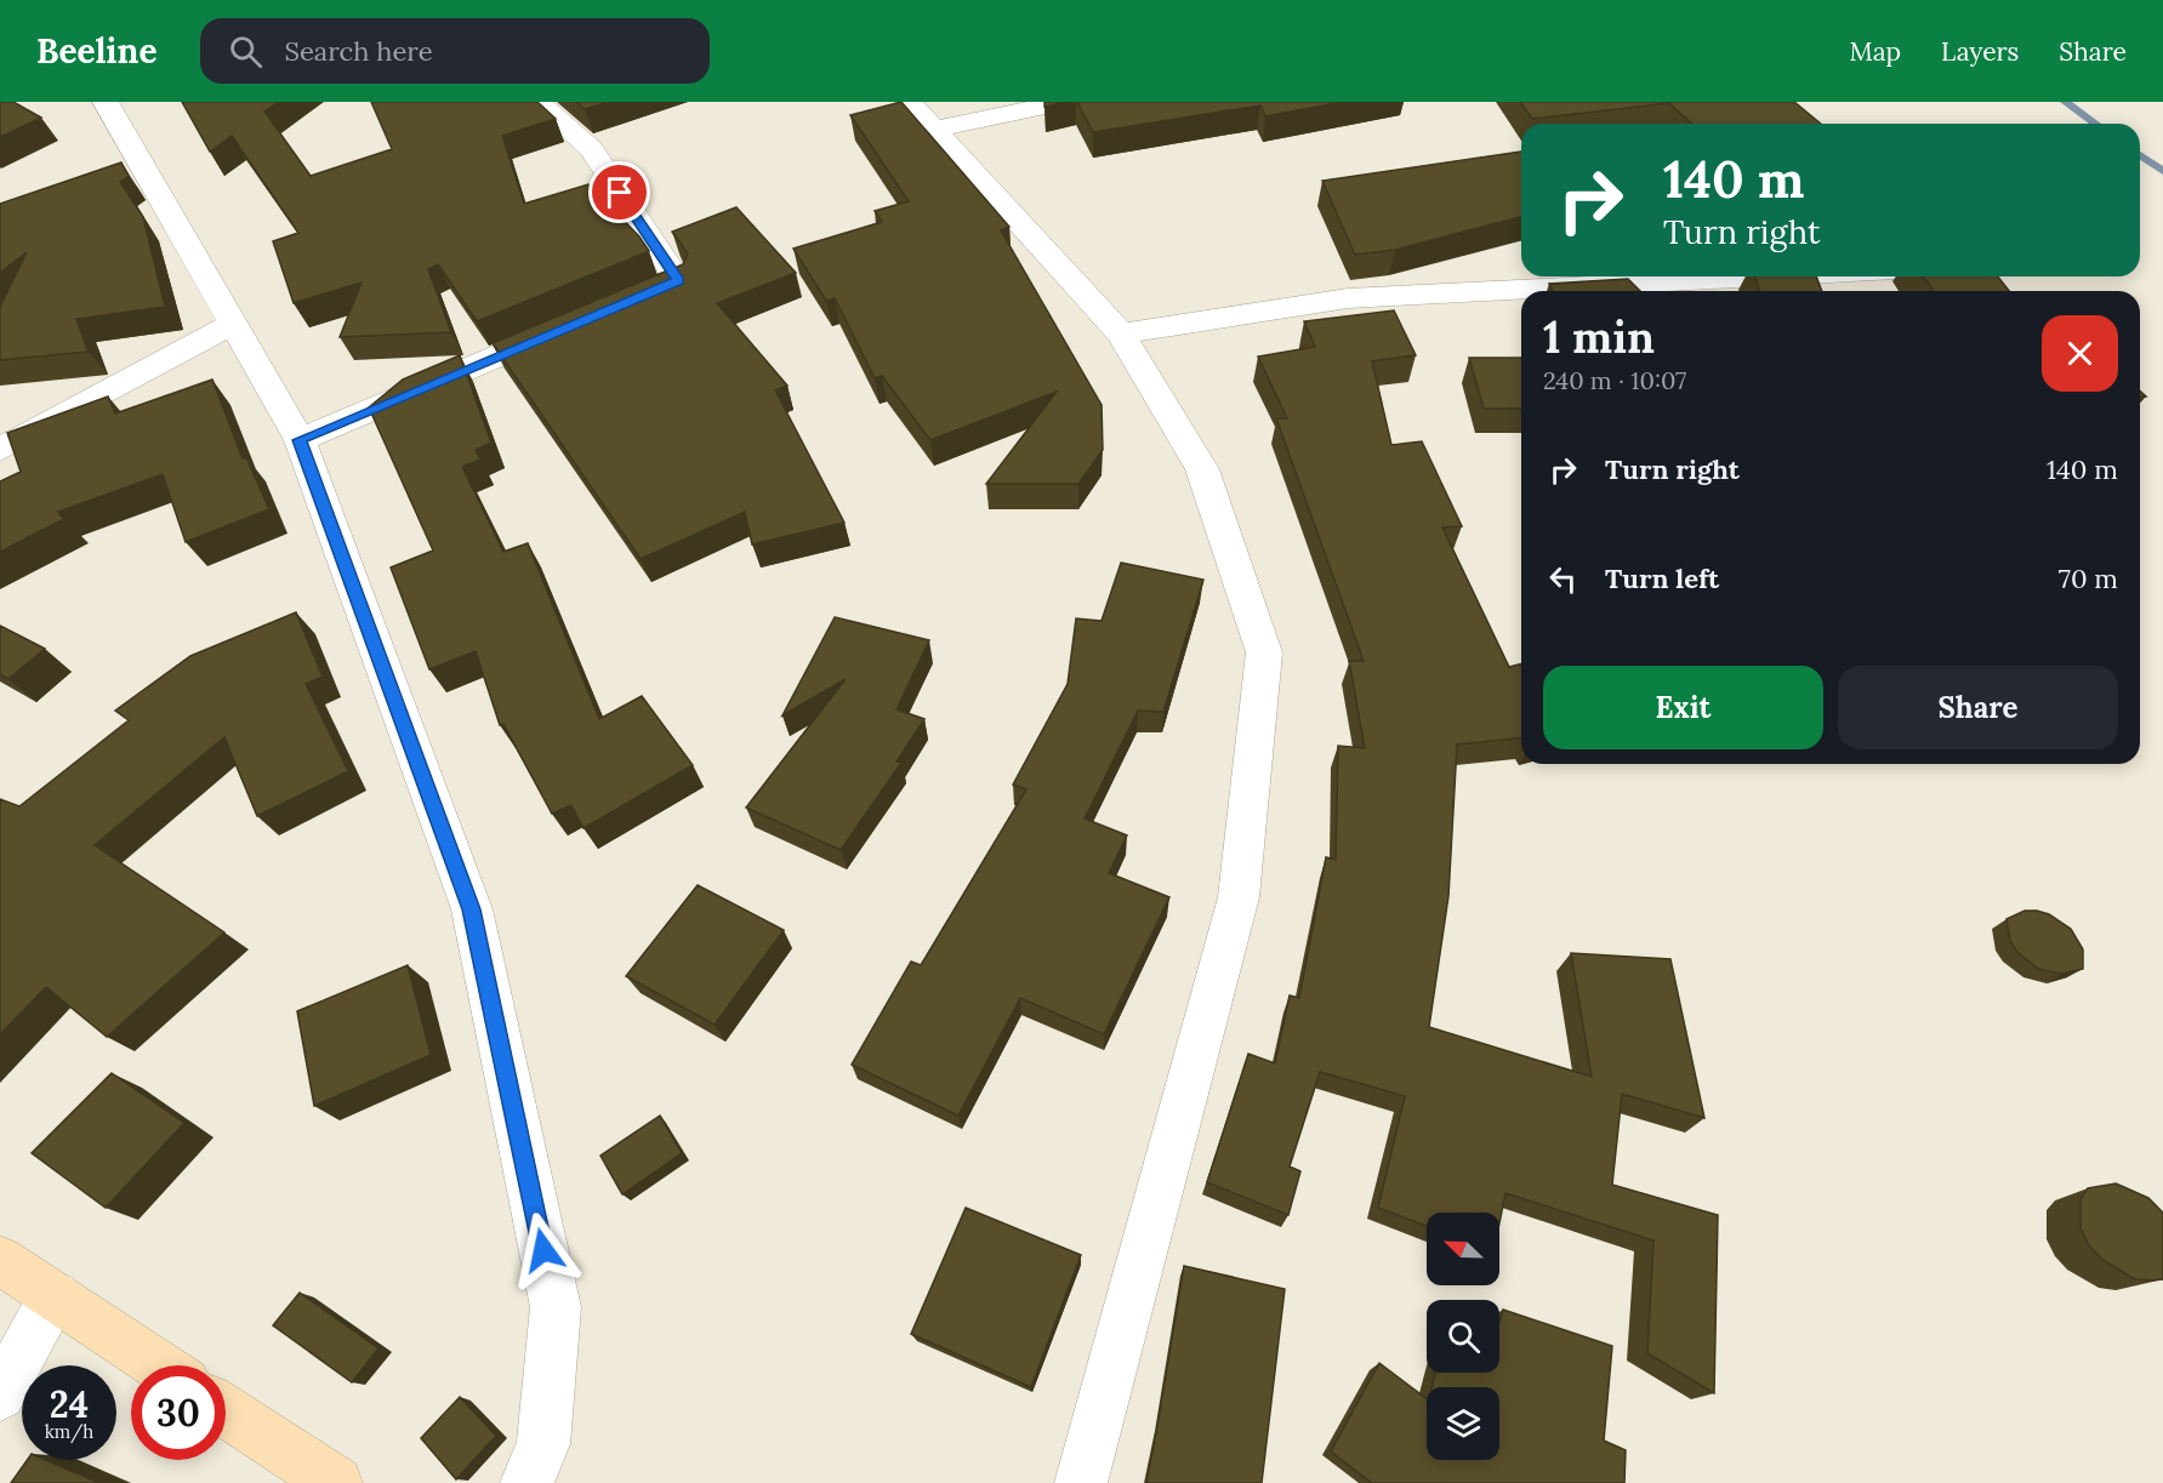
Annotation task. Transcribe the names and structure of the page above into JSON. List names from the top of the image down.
{
  "north": "top left",
  "page": {
    "header": "Beeline",
    "search": "Search here",
    "nav": ["Map", "Layers", "Share"],
    "turn": ["140 m", "Turn right"],
    "heading": ["1 min", "240 m · 10:07"],
    "list": [
      {
        "name": "Turn right",
        "value": "140 m"
      },
      {
        "name": "Turn left",
        "value": "70 m"
      }
    ],
    "buttons": ["Exit", "Share"],
    "speed": "24 km/h",
    "limit": "30"
  }
}
